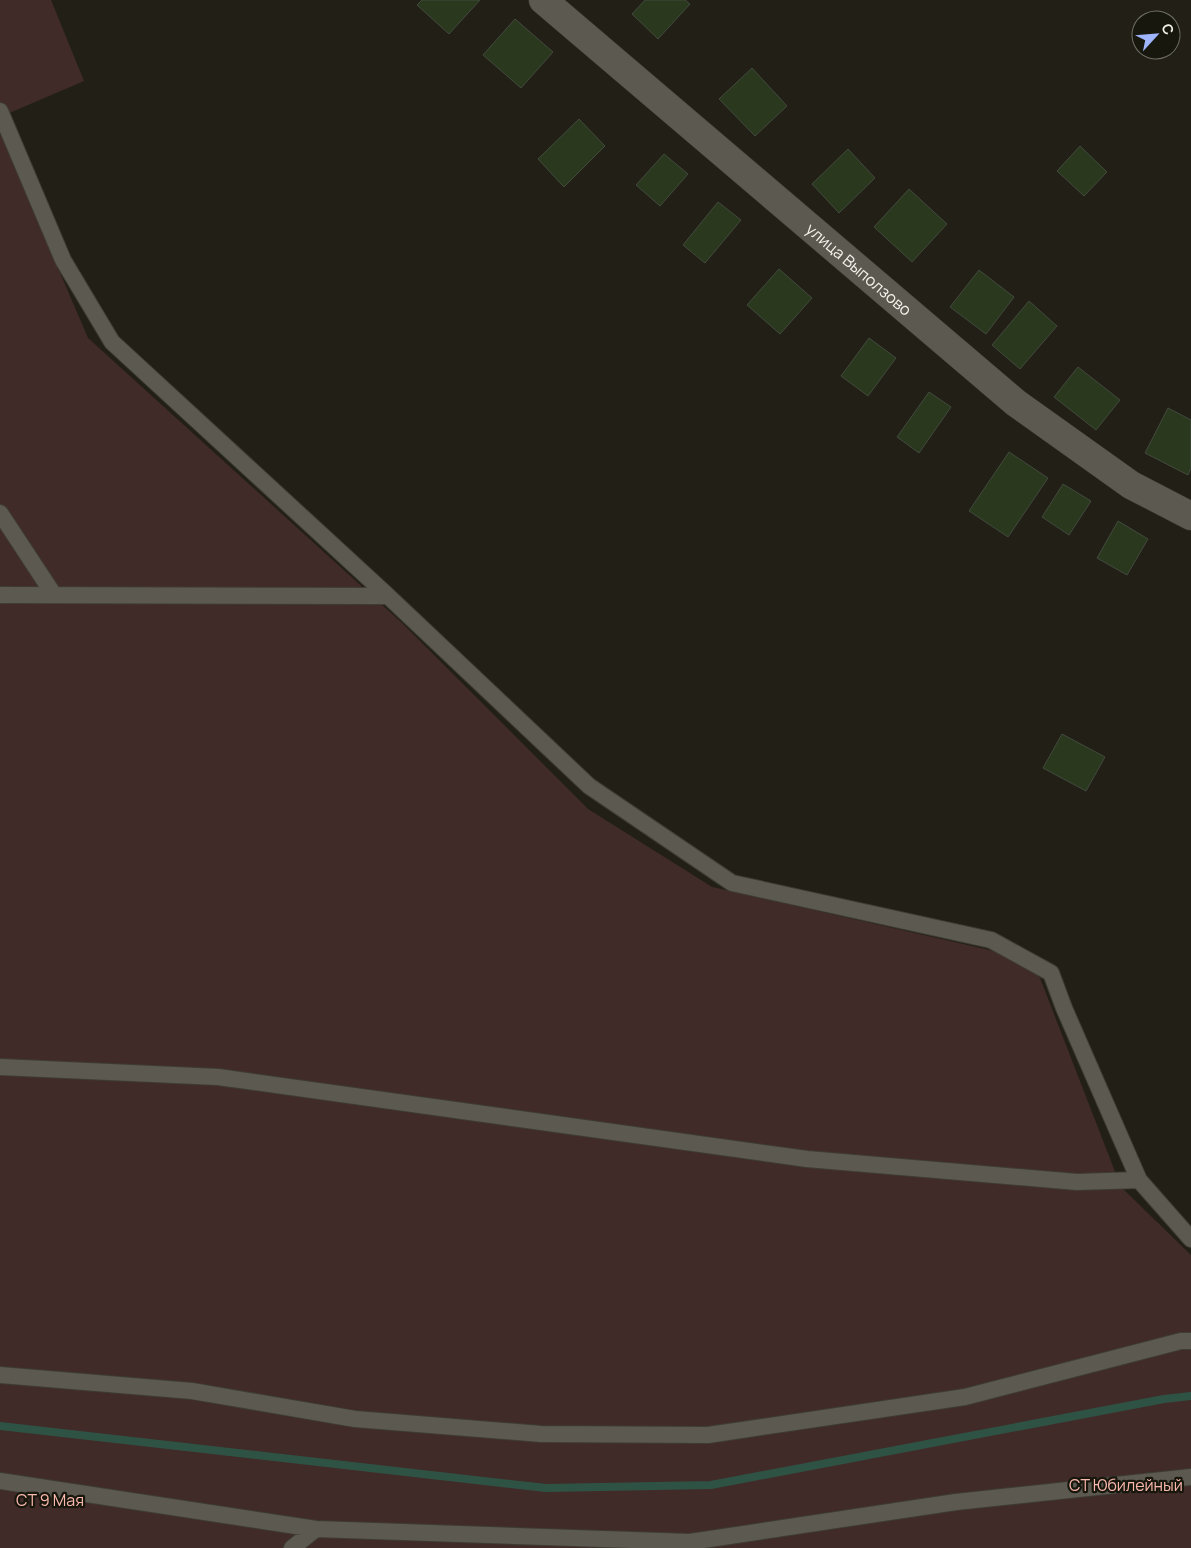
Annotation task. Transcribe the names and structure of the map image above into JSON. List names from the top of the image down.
{
  "streets": {
    "street": ["улица Выползово"]
  },
  "parks": ["СТ Юбилейный", "СТ 9 Мая"],
  "north": "top right"
}
